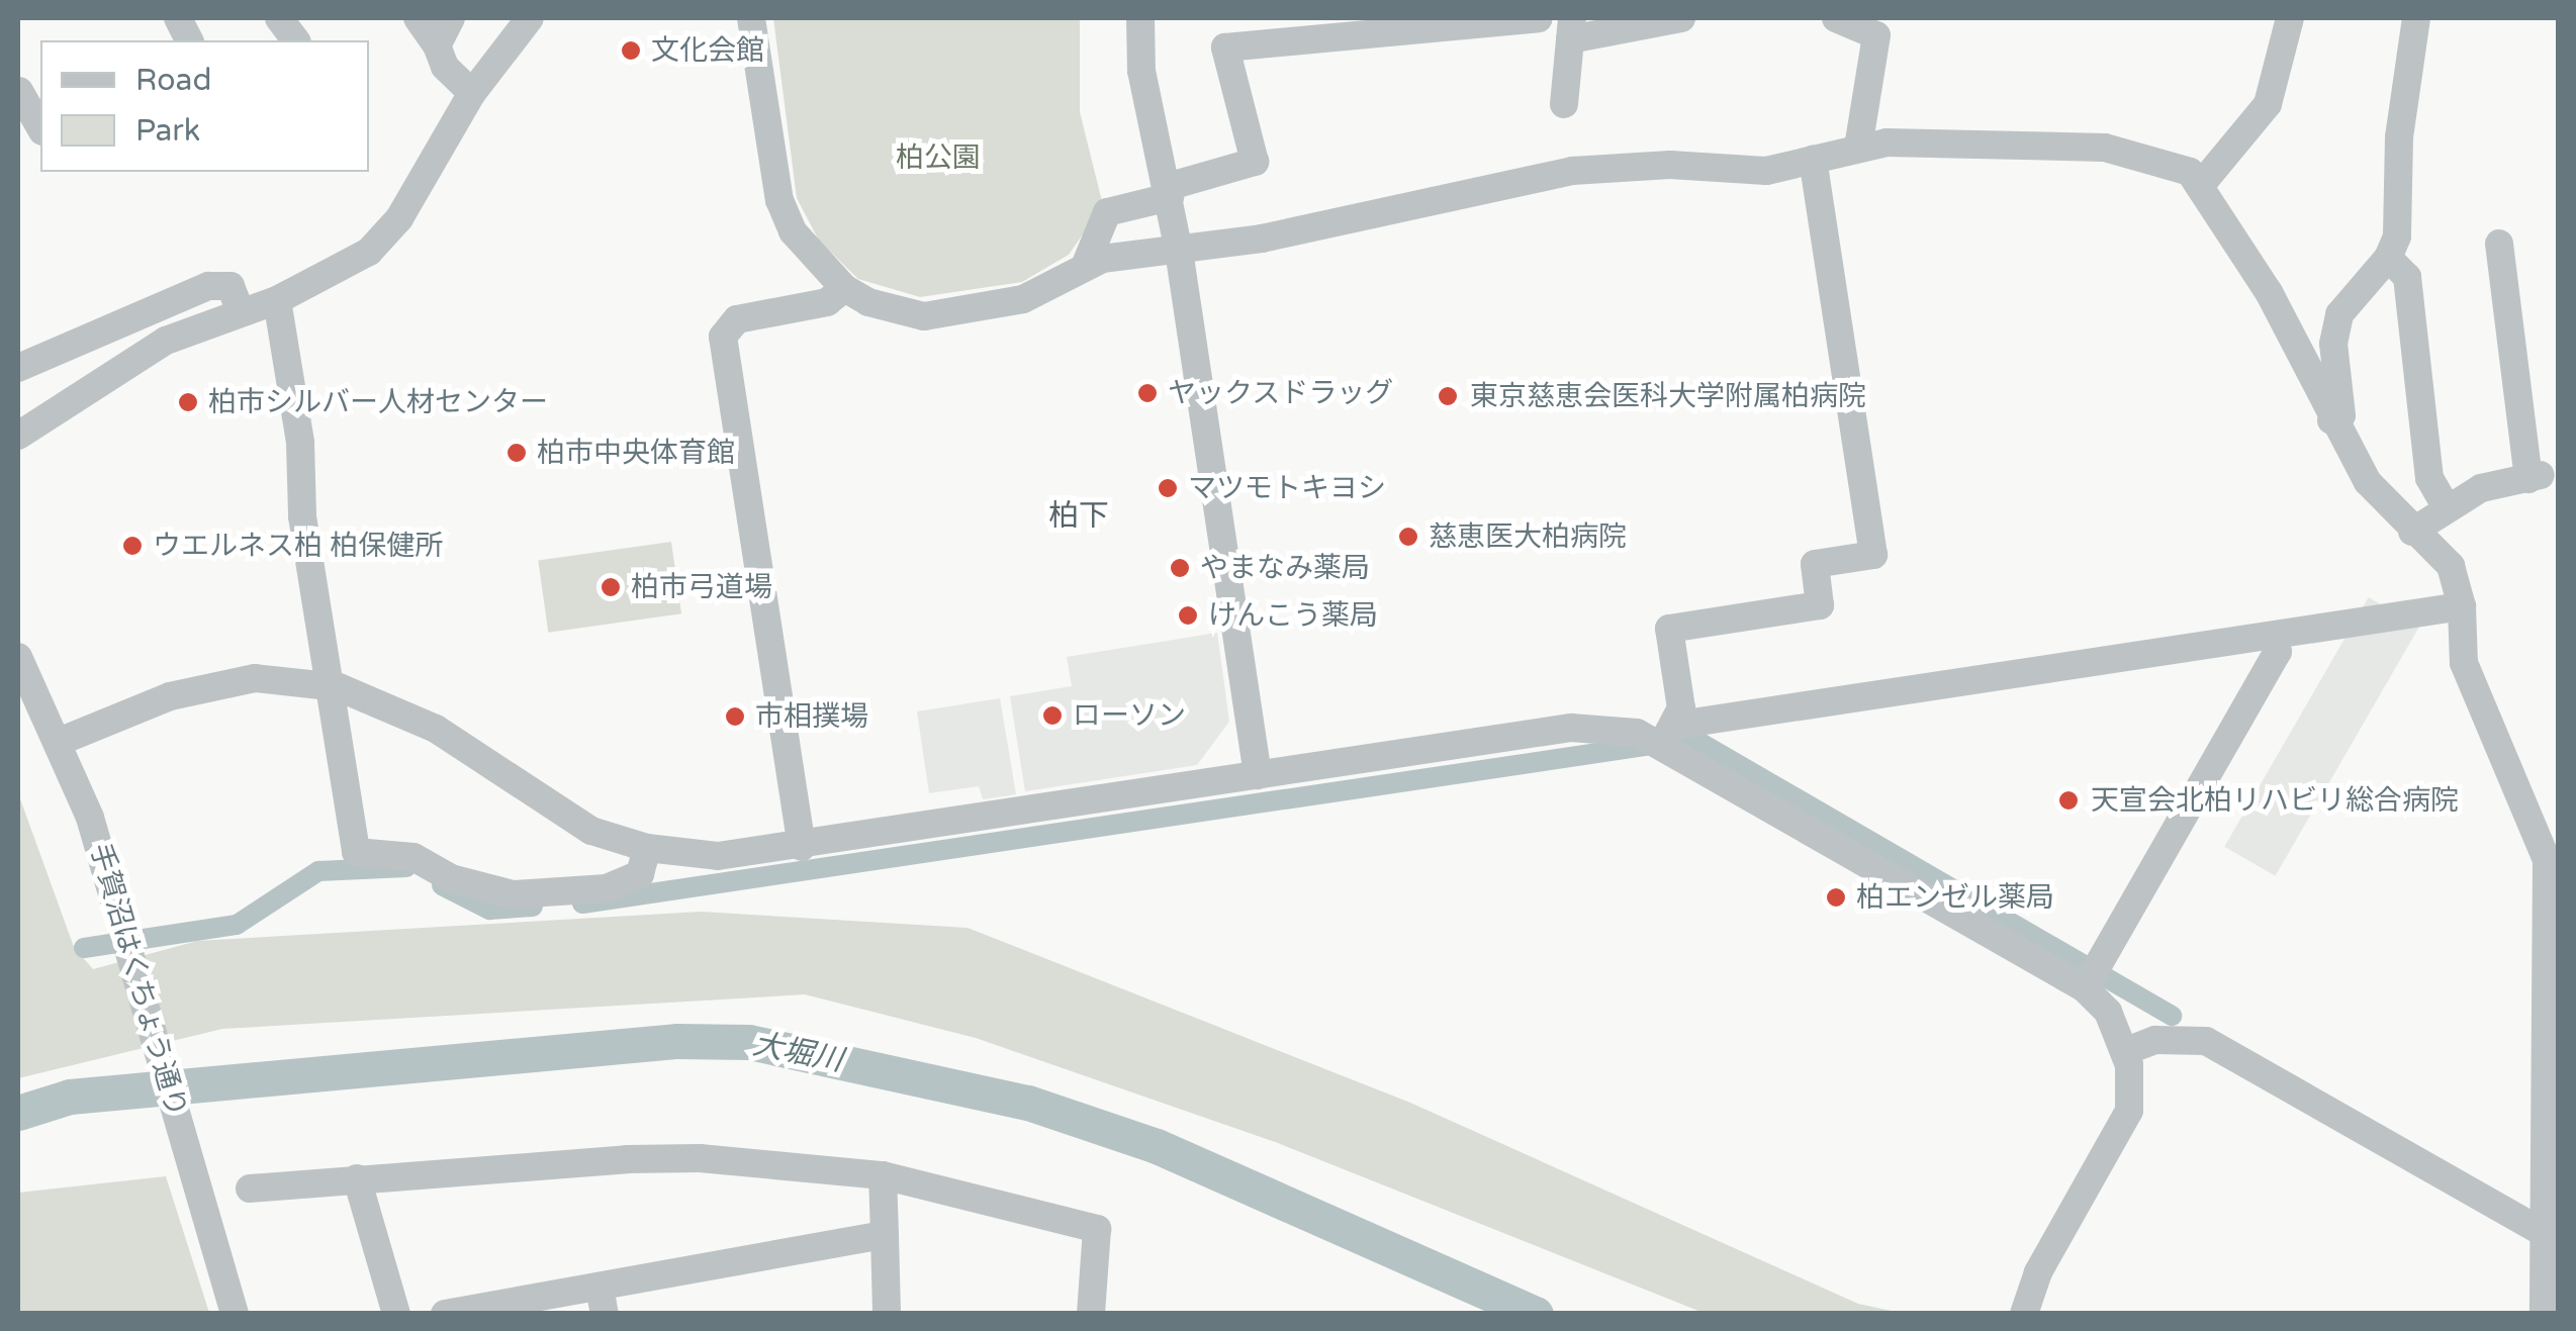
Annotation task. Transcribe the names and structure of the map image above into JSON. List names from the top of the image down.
{
  "streets": {
    "street": ["手賀沼はくちょう通り"]
  },
  "districts": ["柏下"],
  "water": ["大堀川"],
  "parks": ["柏公園"],
  "places": [
    "文化会館",
    "ヤックスドラッグ",
    "東京慈恵会医科大学附属柏病院",
    "柏市シルバー人材センター",
    "柏市中央体育館",
    "マツモトキヨシ",
    "慈恵医大柏病院",
    "ウエルネス柏 柏保健所",
    "やまなみ薬局",
    "柏市弓道場",
    "けんこう薬局",
    "ローソン",
    "市相撲場",
    "天宣会北柏リハビリ総合病院",
    "柏エンゼル薬局"
  ],
  "legend": ["Road", "Park"]
}
